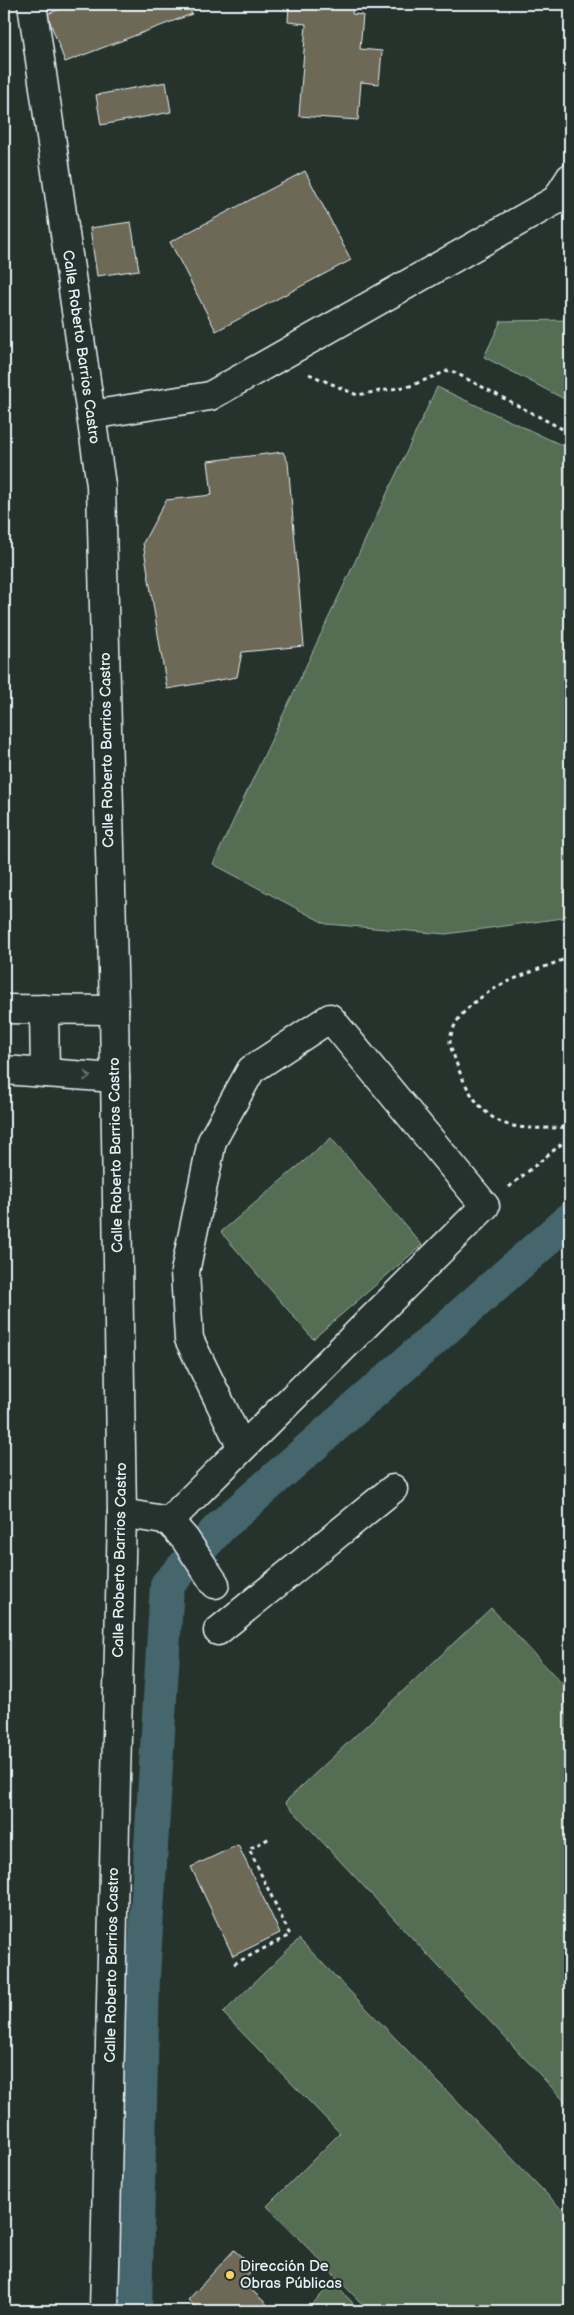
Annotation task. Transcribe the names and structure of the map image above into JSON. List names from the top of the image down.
{
  "streets": {
    "street": ["Calle Roberto Barrios Castro"]
  },
  "places": ["Dirección De Obras Públicas"]
}
